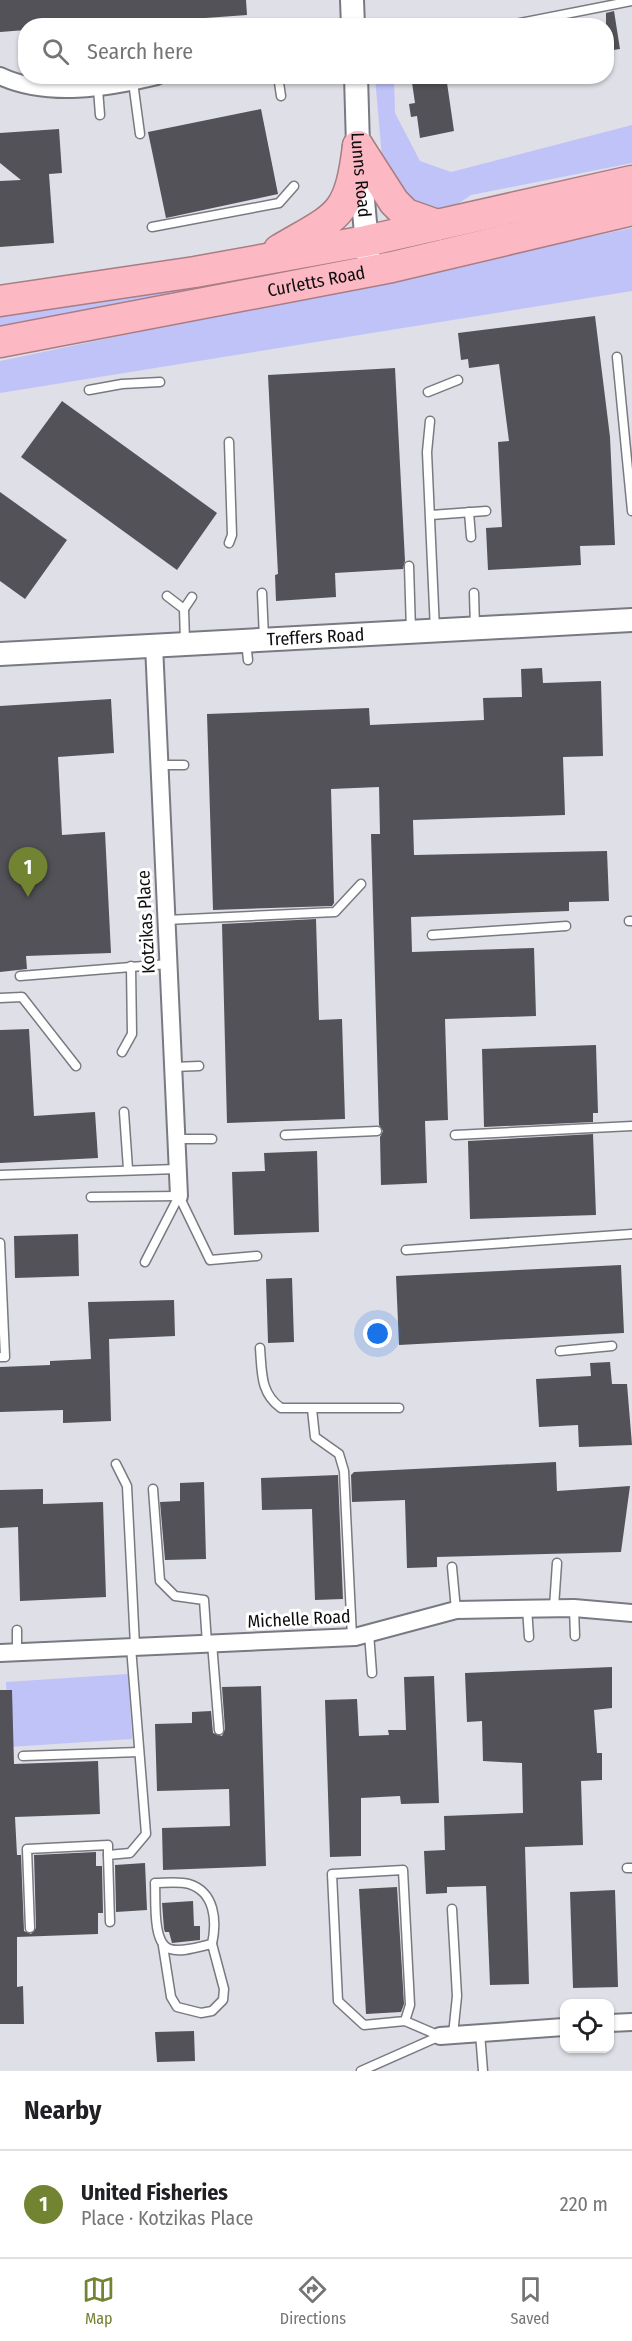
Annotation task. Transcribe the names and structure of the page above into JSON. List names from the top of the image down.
{
  "streets": {
    "highway": ["Curletts Road"],
    "street": [
      "Lunns Road",
      "Treffers Road",
      "Kotzikas Place",
      "Michelle Road"
    ]
  },
  "crossings": [
    ["Lunns Road", "Curletts Road"],
    ["Treffers Road", "Kotzikas Place"]
  ],
  "page": {
    "search": "Search here",
    "pins": "1",
    "heading": "Nearby",
    "list": [
      {
        "mark": "1",
        "name": "United Fisheries",
        "note": "Place · Kotzikas Place",
        "value": "220 m"
      }
    ],
    "nav": ["Map", "Directions", "Saved"]
  }
}
